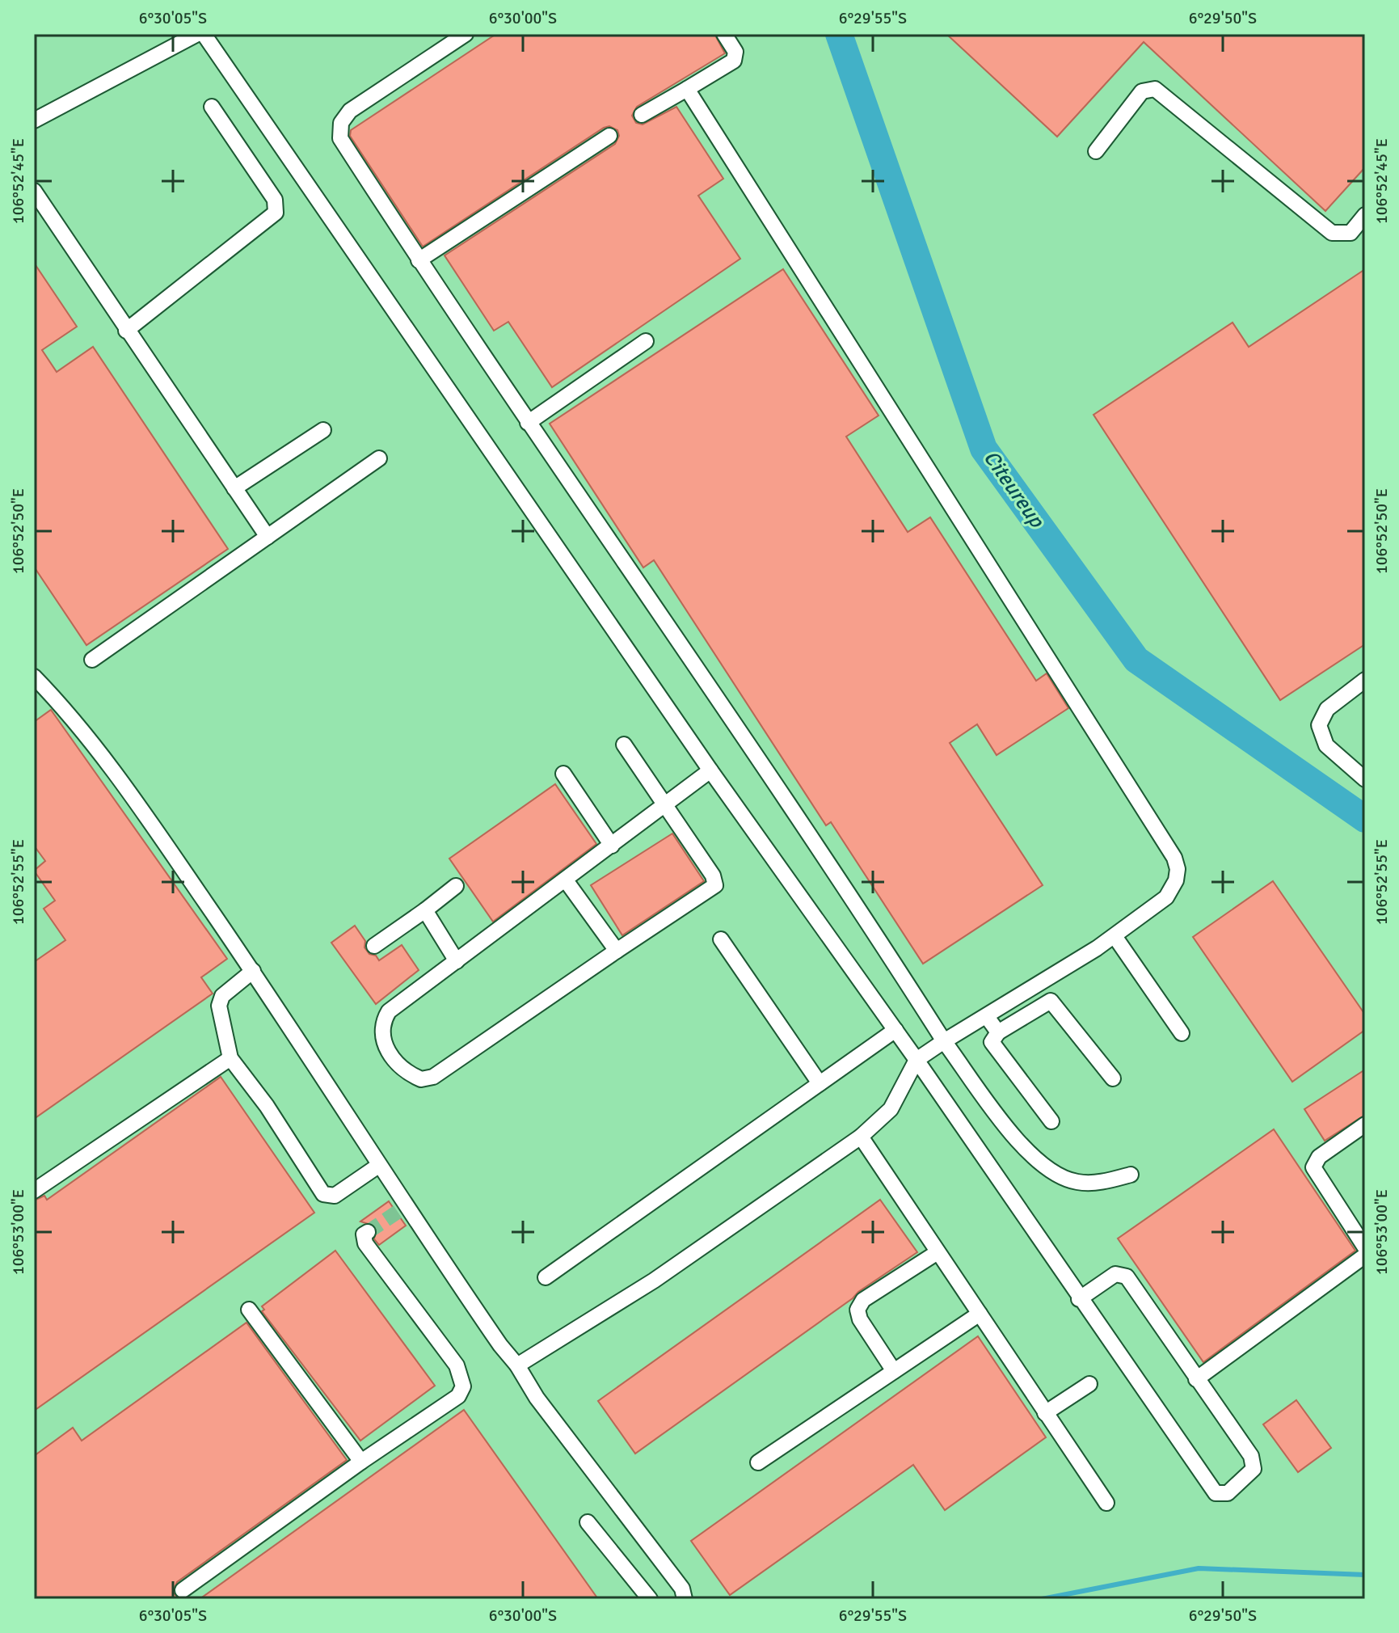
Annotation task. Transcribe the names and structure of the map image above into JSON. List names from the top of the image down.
{
  "water": ["Citeureup"],
  "coordinates": [
    "6°30'05\"S",
    "6°30'00\"S",
    "6°29'55\"S",
    "6°29'50\"S",
    "106°52'45\"E",
    "106°52'50\"E",
    "106°52'55\"E",
    "106°53'00\"E"
  ]
}
